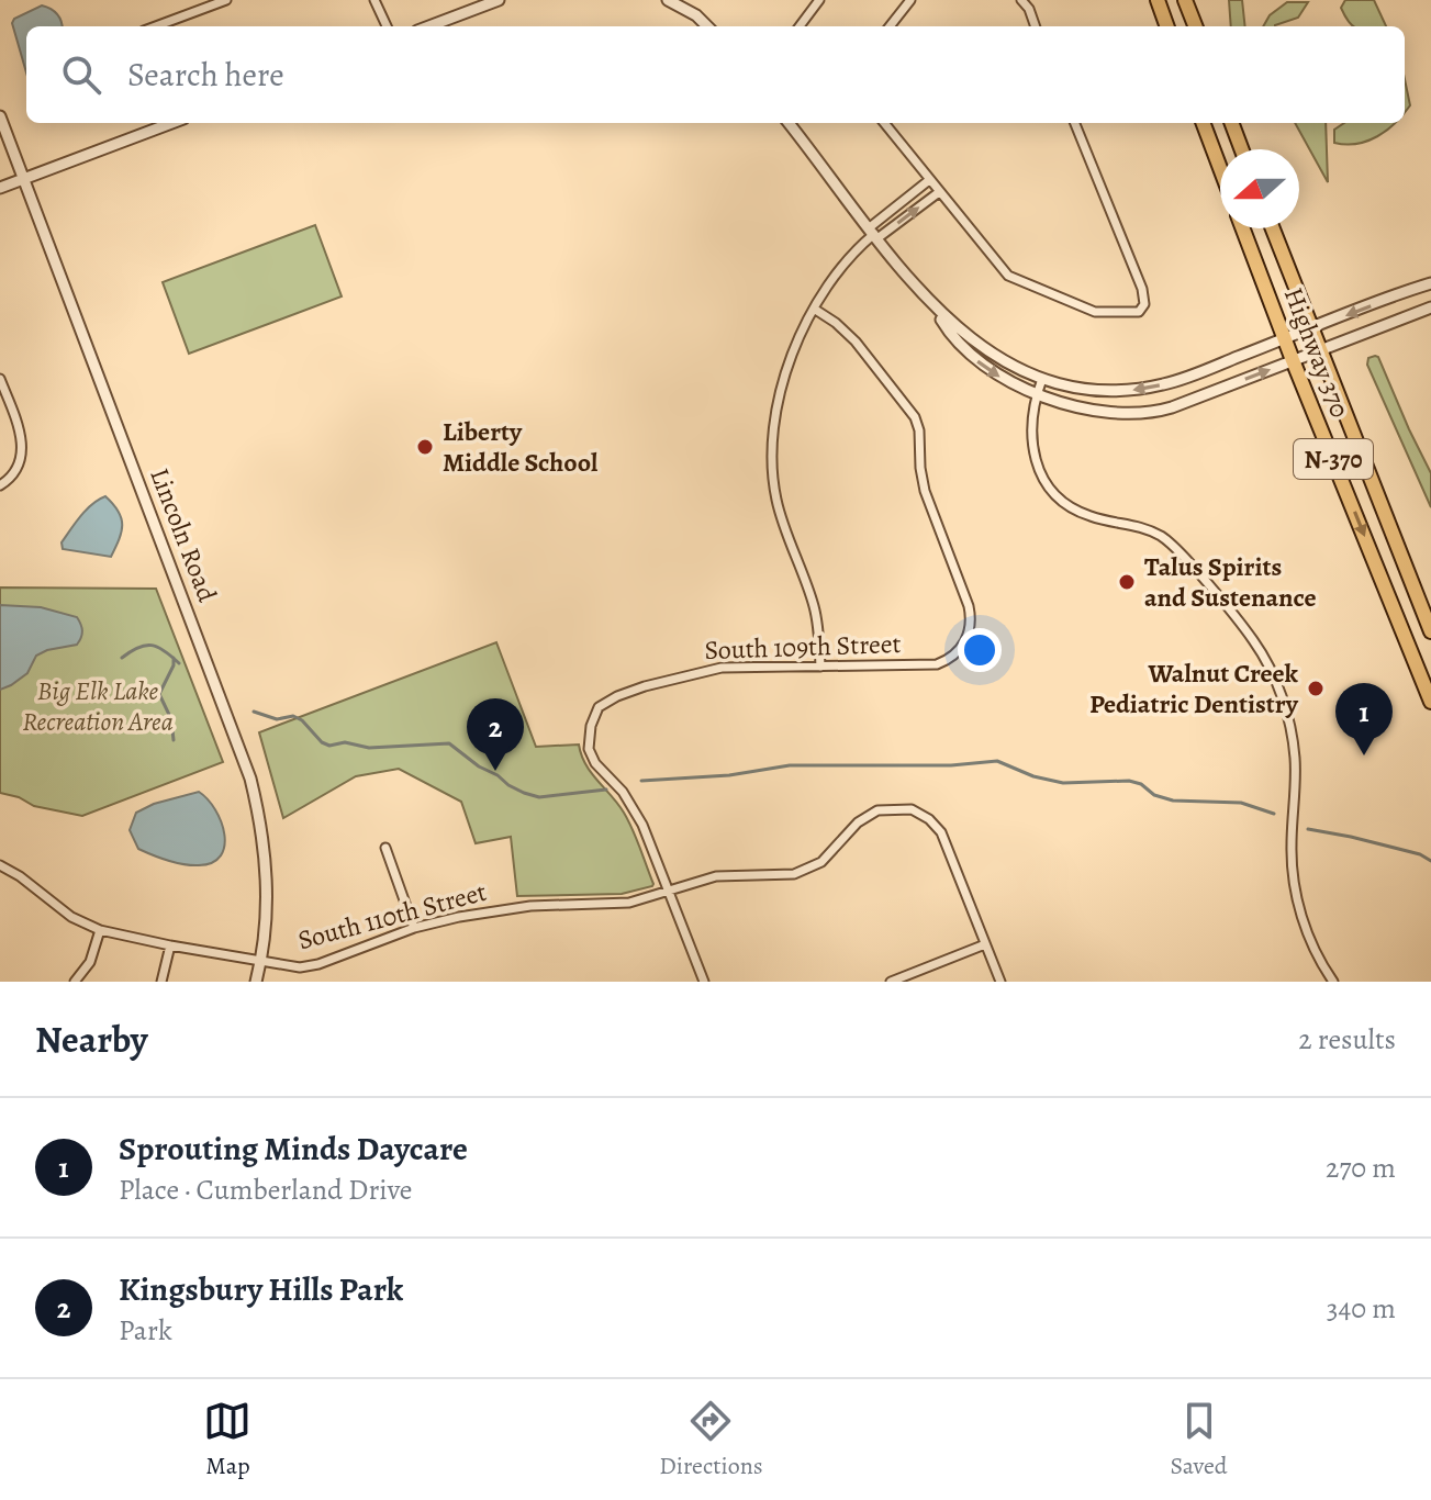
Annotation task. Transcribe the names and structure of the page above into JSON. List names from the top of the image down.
{
  "streets": {
    "highway": ["Highway 370", "N-370"],
    "street": ["Lincoln Road", "South 109th Street", "South 110th Street"]
  },
  "crossings": [
    ["Lincoln Road", "South 110th Street"],
    ["South 109th Street", "South 110th Street"]
  ],
  "parks": ["Big Elk Lake Recreation Area"],
  "places": ["Liberty Middle School", "Talus Spirits and Sustenance", "Walnut Creek Pediatric Dentistry"],
  "north": "left",
  "page": {
    "search": "Search here",
    "pins": ["1", "2"],
    "heading": ["Nearby", "2 results"],
    "list": [
      {
        "mark": "1",
        "name": "Sprouting Minds Daycare",
        "note": "Place · Cumberland Drive",
        "value": "270 m"
      },
      {
        "mark": "2",
        "name": "Kingsbury Hills Park",
        "note": "Park",
        "value": "340 m"
      }
    ],
    "nav": ["Map", "Directions", "Saved"]
  }
}
